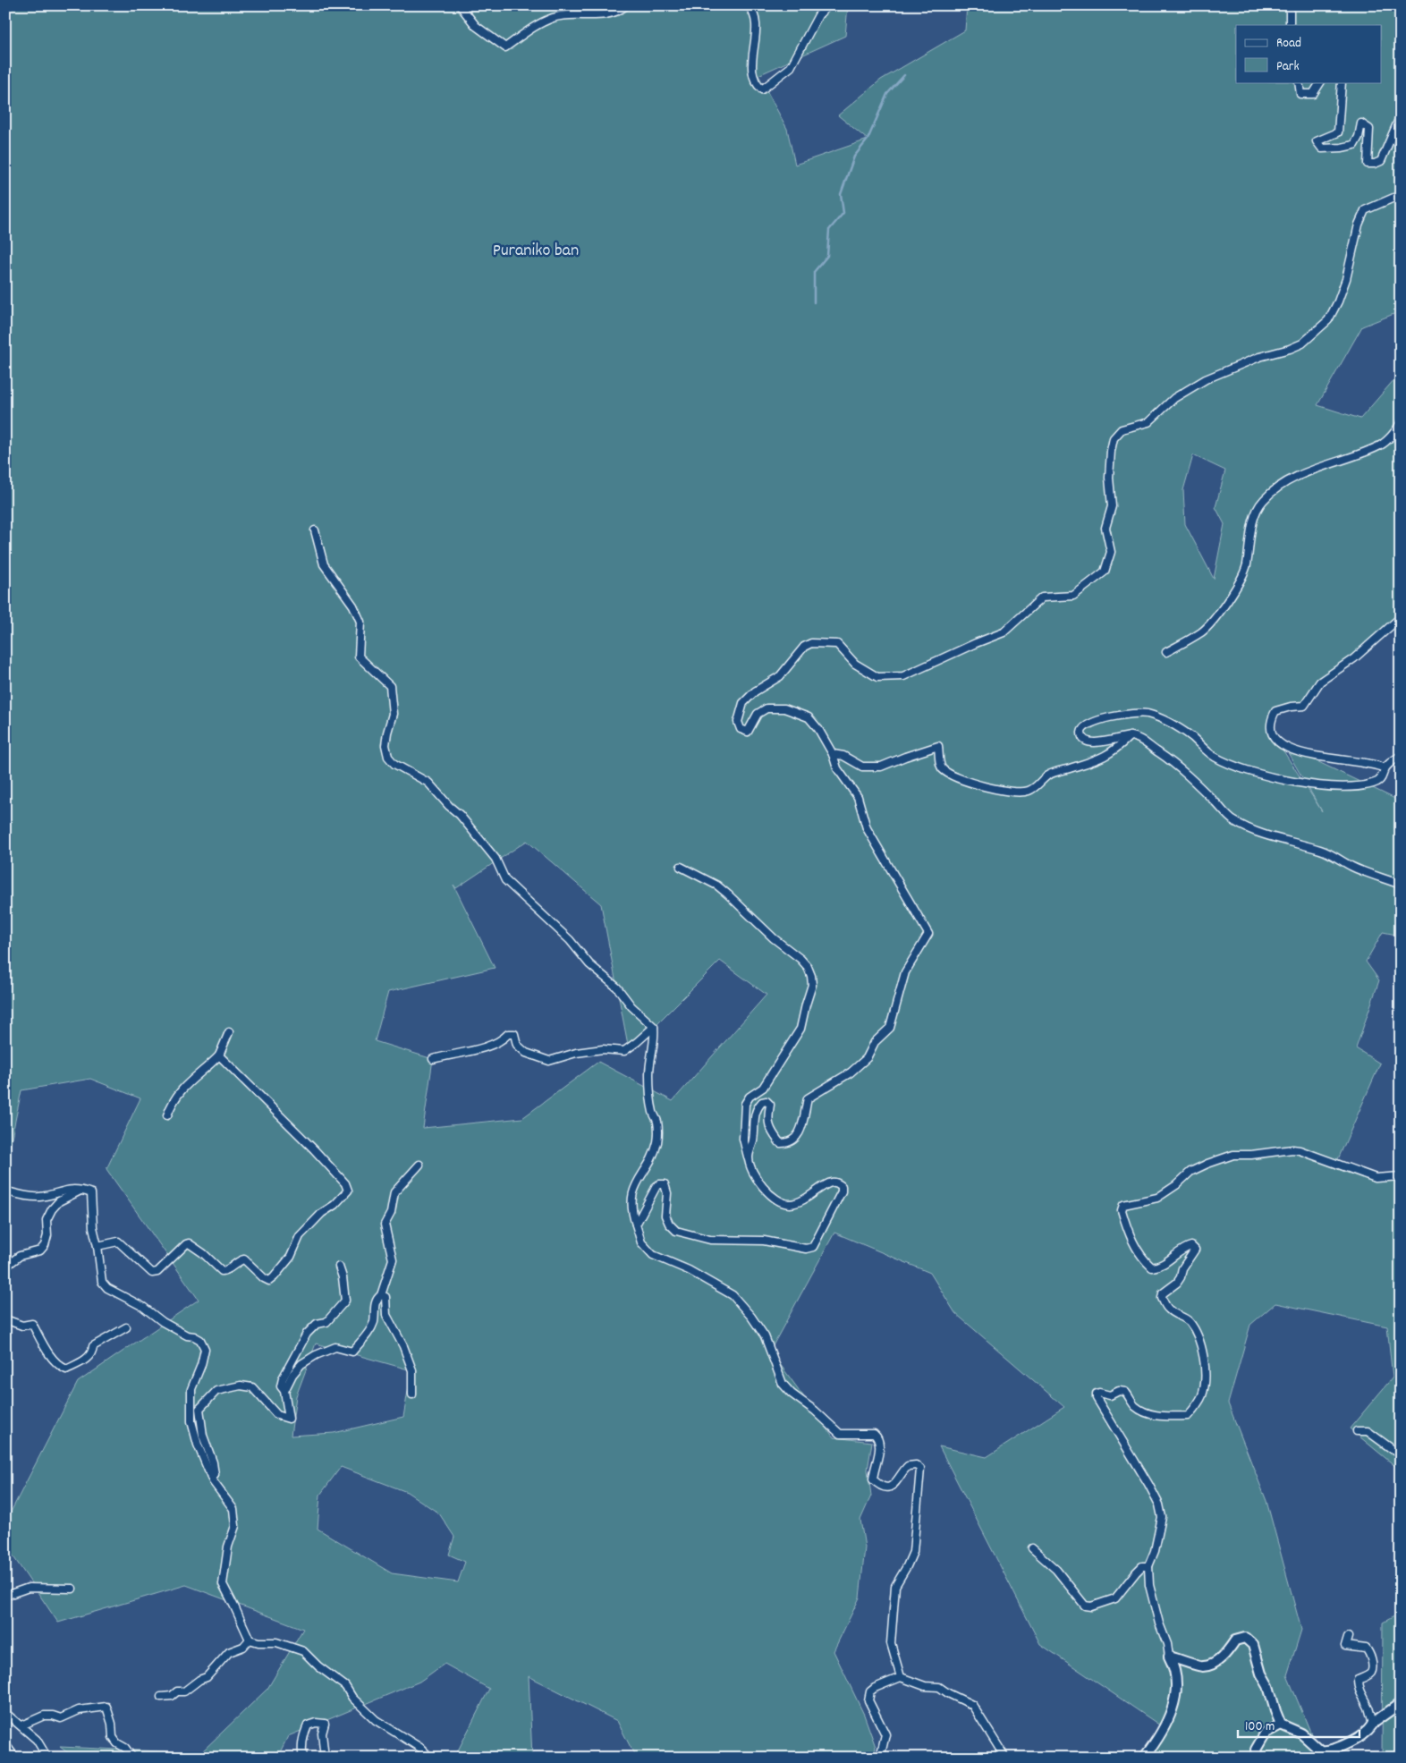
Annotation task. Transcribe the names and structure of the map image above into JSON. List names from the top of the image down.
{
  "parks": ["Puraniko ban"],
  "legend": ["Road", "Park"],
  "scale_bar": "100 m"
}
